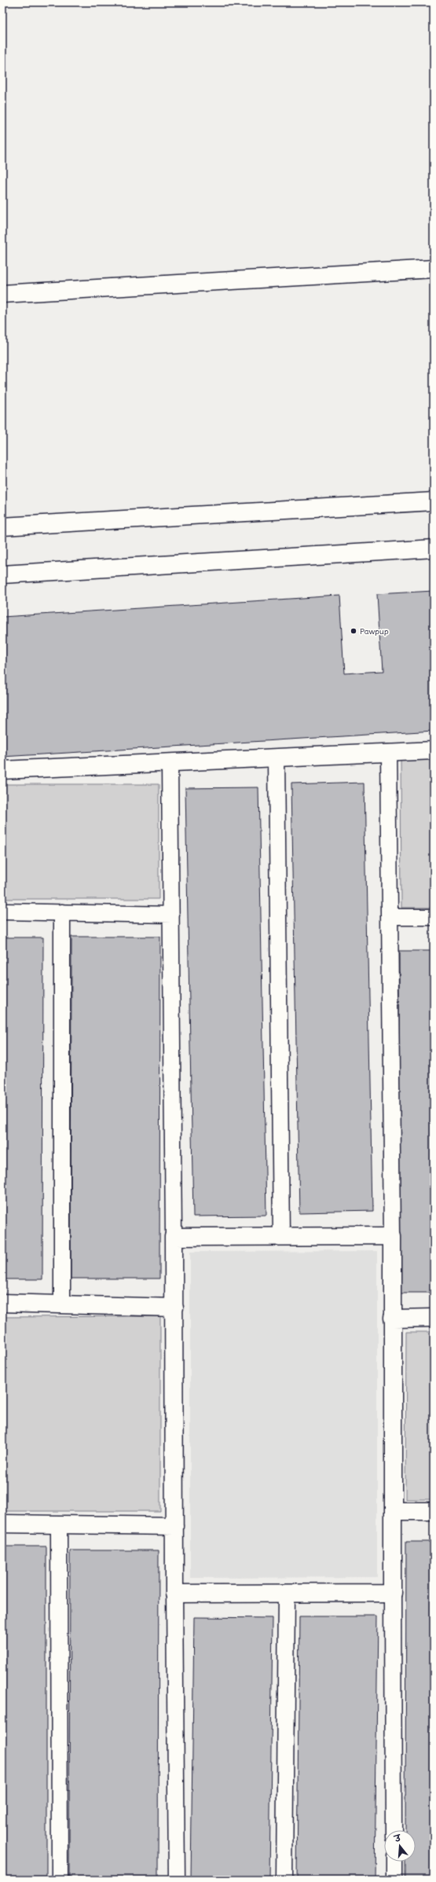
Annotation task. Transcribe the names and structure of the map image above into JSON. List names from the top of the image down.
{
  "places": ["Pawpup"],
  "north": "top"
}
